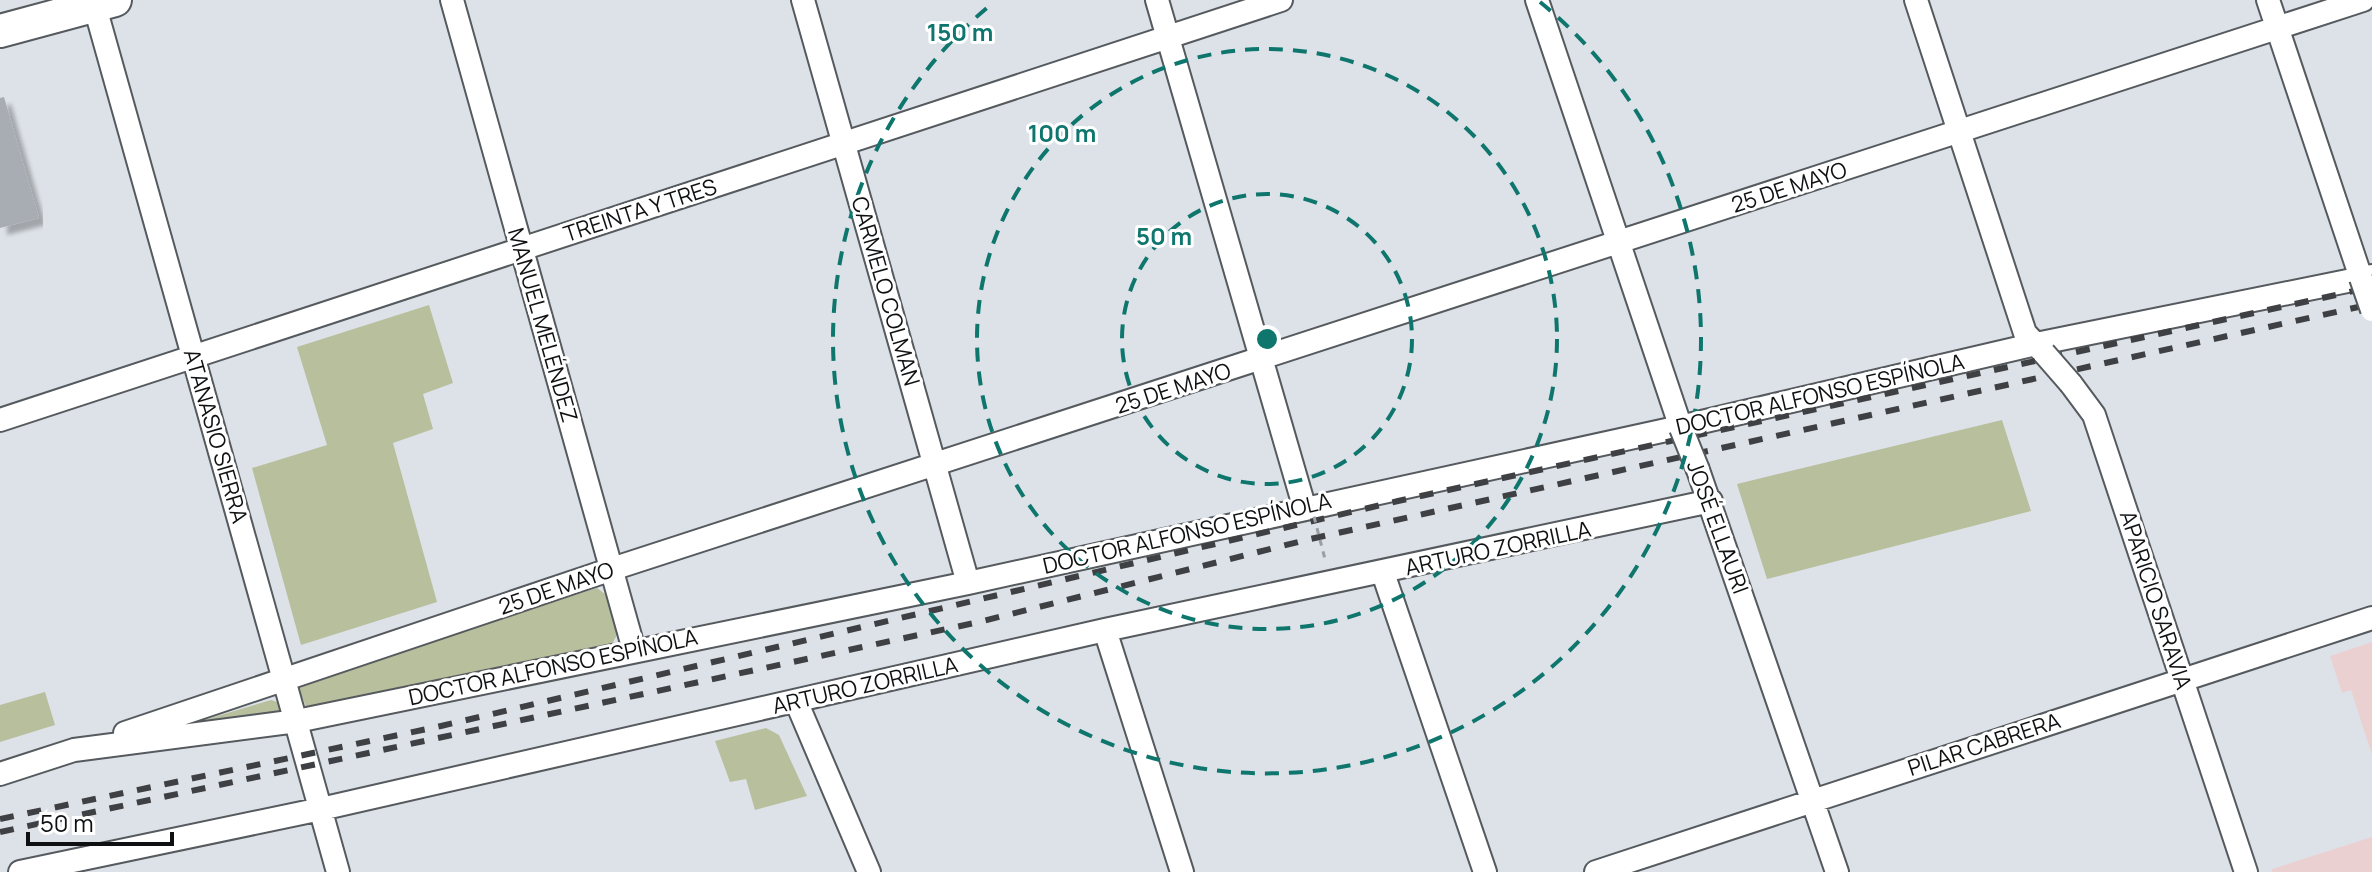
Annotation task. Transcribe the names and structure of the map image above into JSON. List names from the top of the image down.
{
  "streets": {
    "street": [
      "25 DE MAYO",
      "TREINTA Y TRES",
      "CARMELO COLMAN",
      "MANUEL MELÉNDEZ",
      "DOCTOR ALFONSO ESPÍNOLA",
      "ATANASIO SIERRA",
      "JOSÉ ELLAURI",
      "ARTURO ZORRILLA",
      "APARICIO SARAVIA",
      "PILAR CABRERA"
    ]
  },
  "crossings": [
    ["25 DE MAYO", "CARMELO COLMAN"],
    ["25 DE MAYO", "MANUEL MELÉNDEZ"],
    ["25 DE MAYO", "DOCTOR ALFONSO ESPÍNOLA"],
    ["25 DE MAYO", "ATANASIO SIERRA"],
    ["25 DE MAYO", "JOSÉ ELLAURI"],
    ["25 DE MAYO", "APARICIO SARAVIA"],
    ["TREINTA Y TRES", "CARMELO COLMAN"],
    ["TREINTA Y TRES", "MANUEL MELÉNDEZ"],
    ["TREINTA Y TRES", "ATANASIO SIERRA"],
    ["CARMELO COLMAN", "DOCTOR ALFONSO ESPÍNOLA"],
    ["MANUEL MELÉNDEZ", "DOCTOR ALFONSO ESPÍNOLA"],
    ["DOCTOR ALFONSO ESPÍNOLA", "ATANASIO SIERRA"],
    ["DOCTOR ALFONSO ESPÍNOLA", "JOSÉ ELLAURI"],
    ["DOCTOR ALFONSO ESPÍNOLA", "APARICIO SARAVIA"],
    ["ATANASIO SIERRA", "ARTURO ZORRILLA"],
    ["JOSÉ ELLAURI", "ARTURO ZORRILLA"],
    ["JOSÉ ELLAURI", "PILAR CABRERA"],
    ["APARICIO SARAVIA", "PILAR CABRERA"]
  ],
  "scale_bar": "50 m",
  "rings": ["150 m", "100 m", "50 m"]
}
